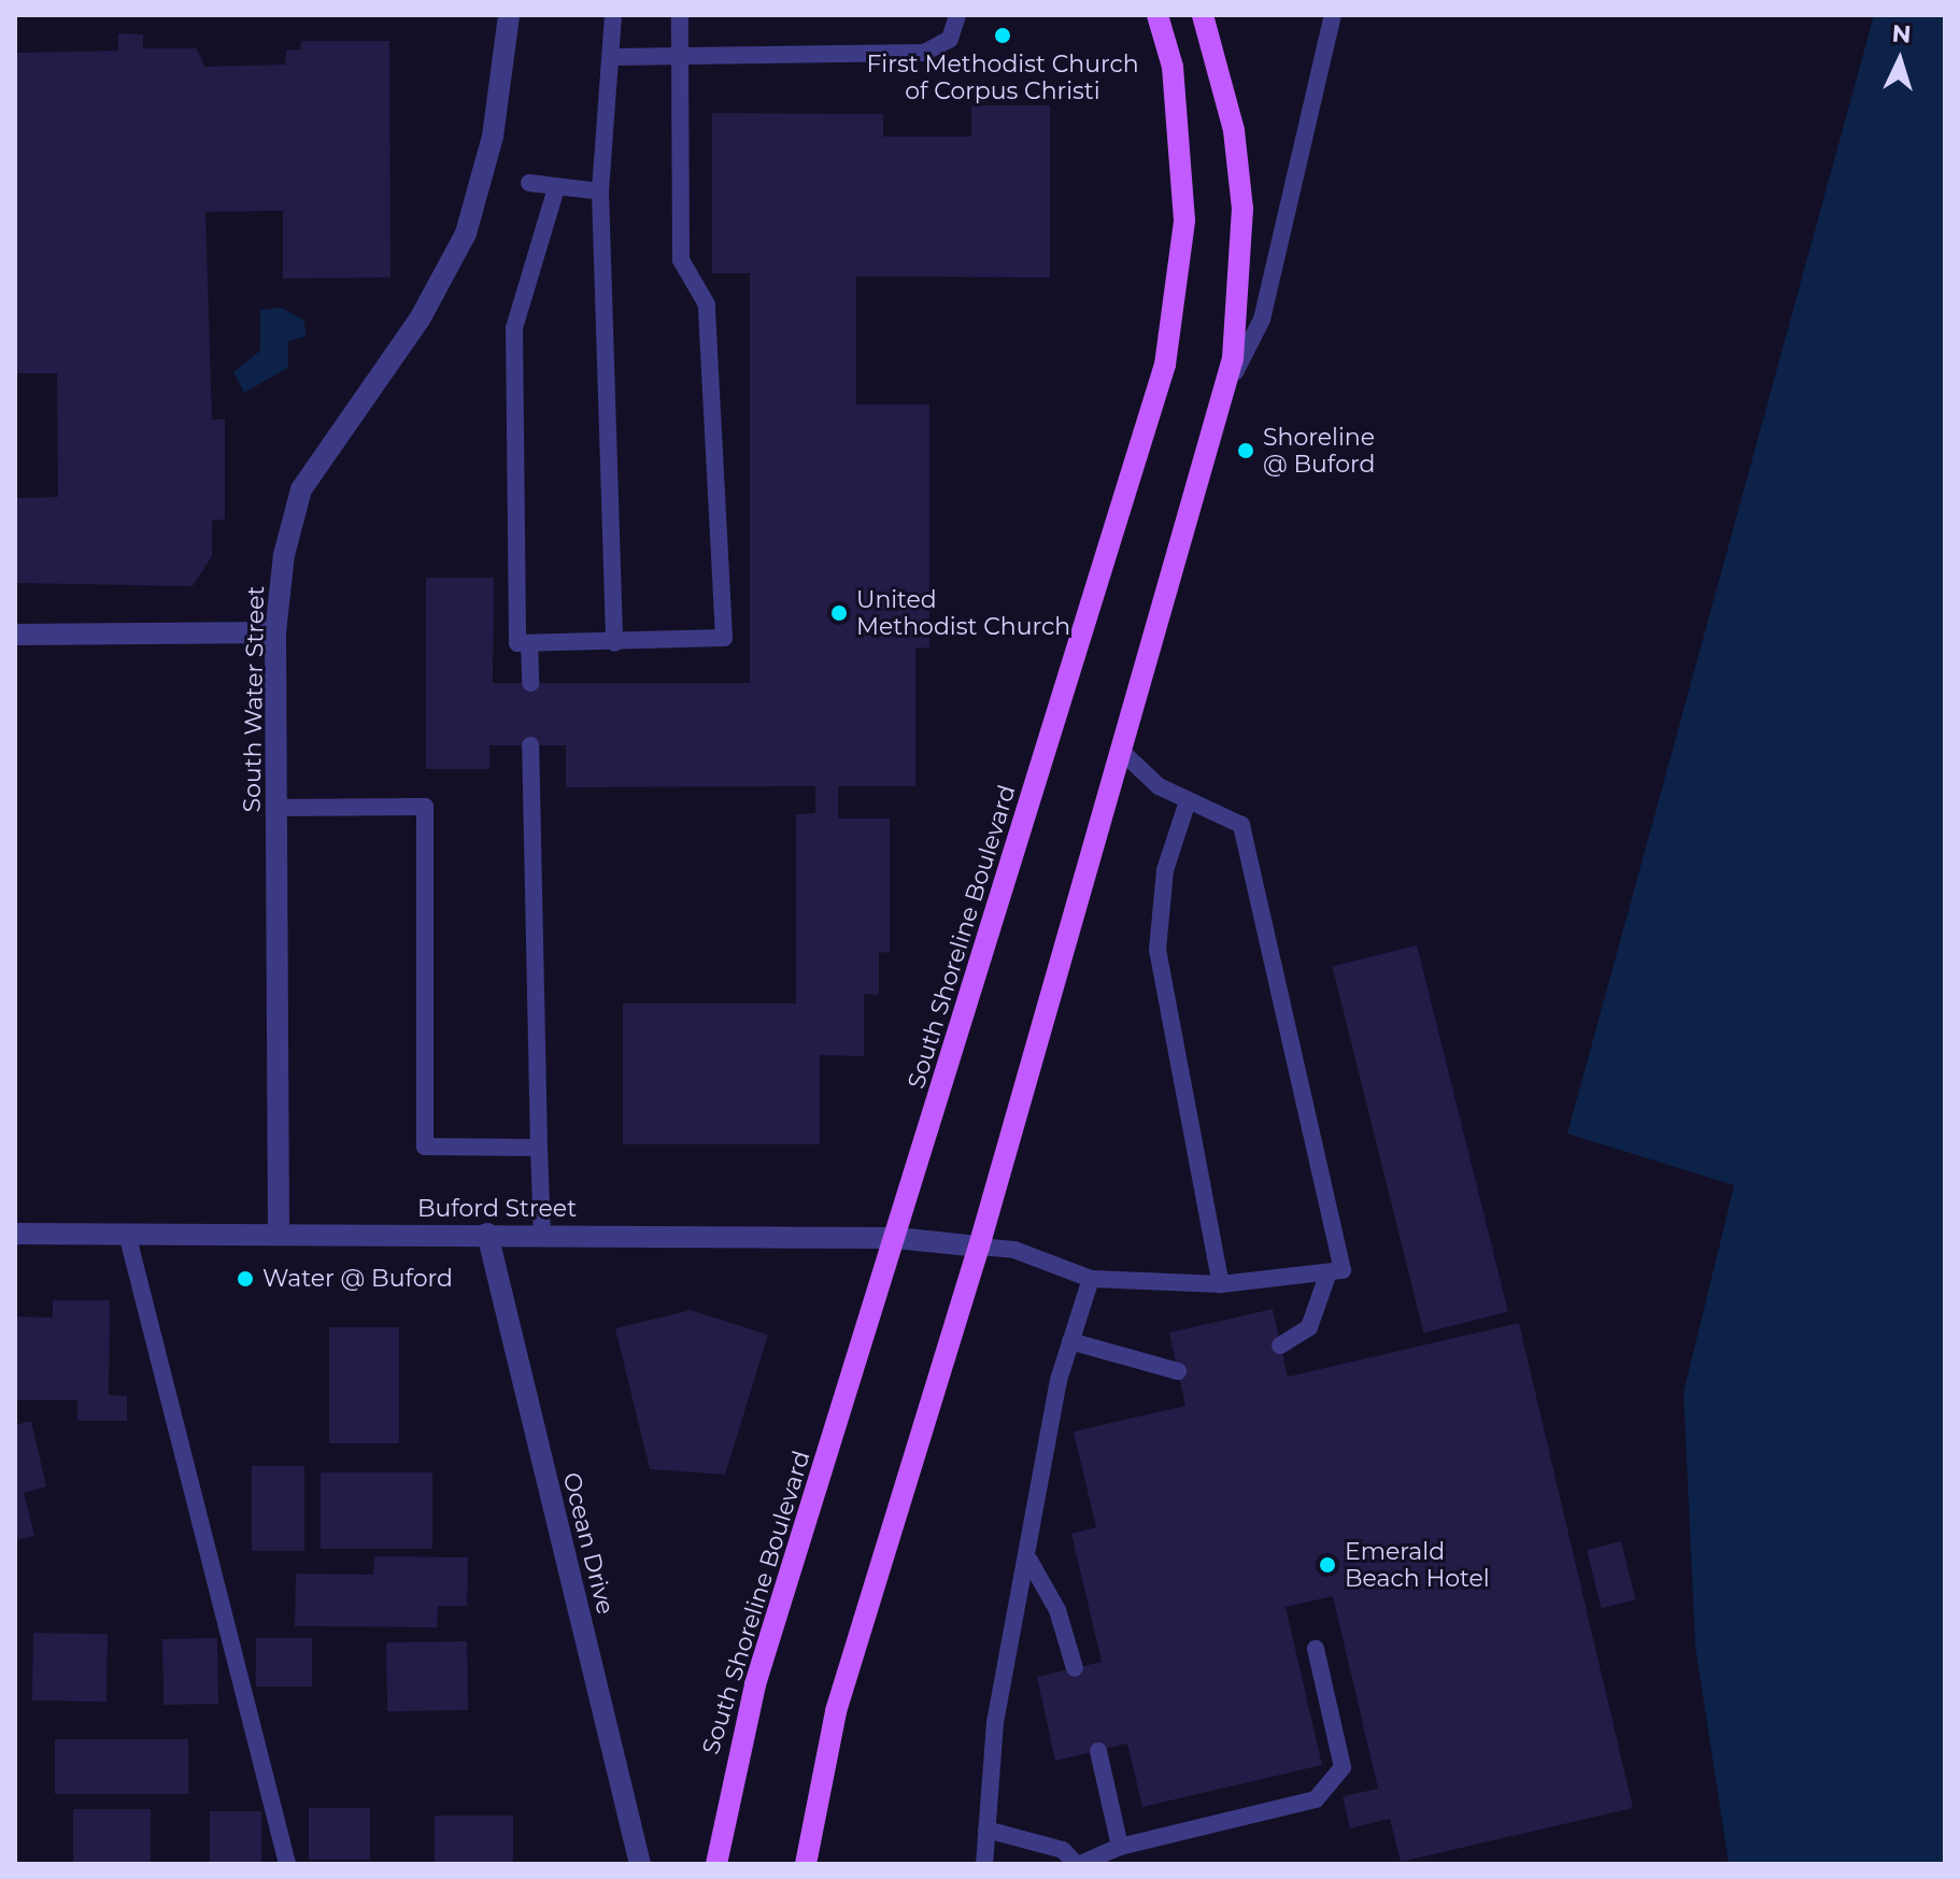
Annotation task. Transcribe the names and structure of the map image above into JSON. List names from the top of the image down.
{
  "streets": {
    "main road": ["South Shoreline Boulevard"],
    "street": ["South Water Street", "Buford Street", "Ocean Drive"]
  },
  "crossings": [
    ["South Water Street", "Buford Street"],
    ["South Shoreline Boulevard", "Buford Street"],
    ["Buford Street", "Ocean Drive"]
  ],
  "places": [
    "First Methodist Church of Corpus Christi",
    "Shoreline @ Buford",
    "United Methodist Church",
    "Water @ Buford",
    "Emerald Beach Hotel"
  ],
  "north": "top"
}
